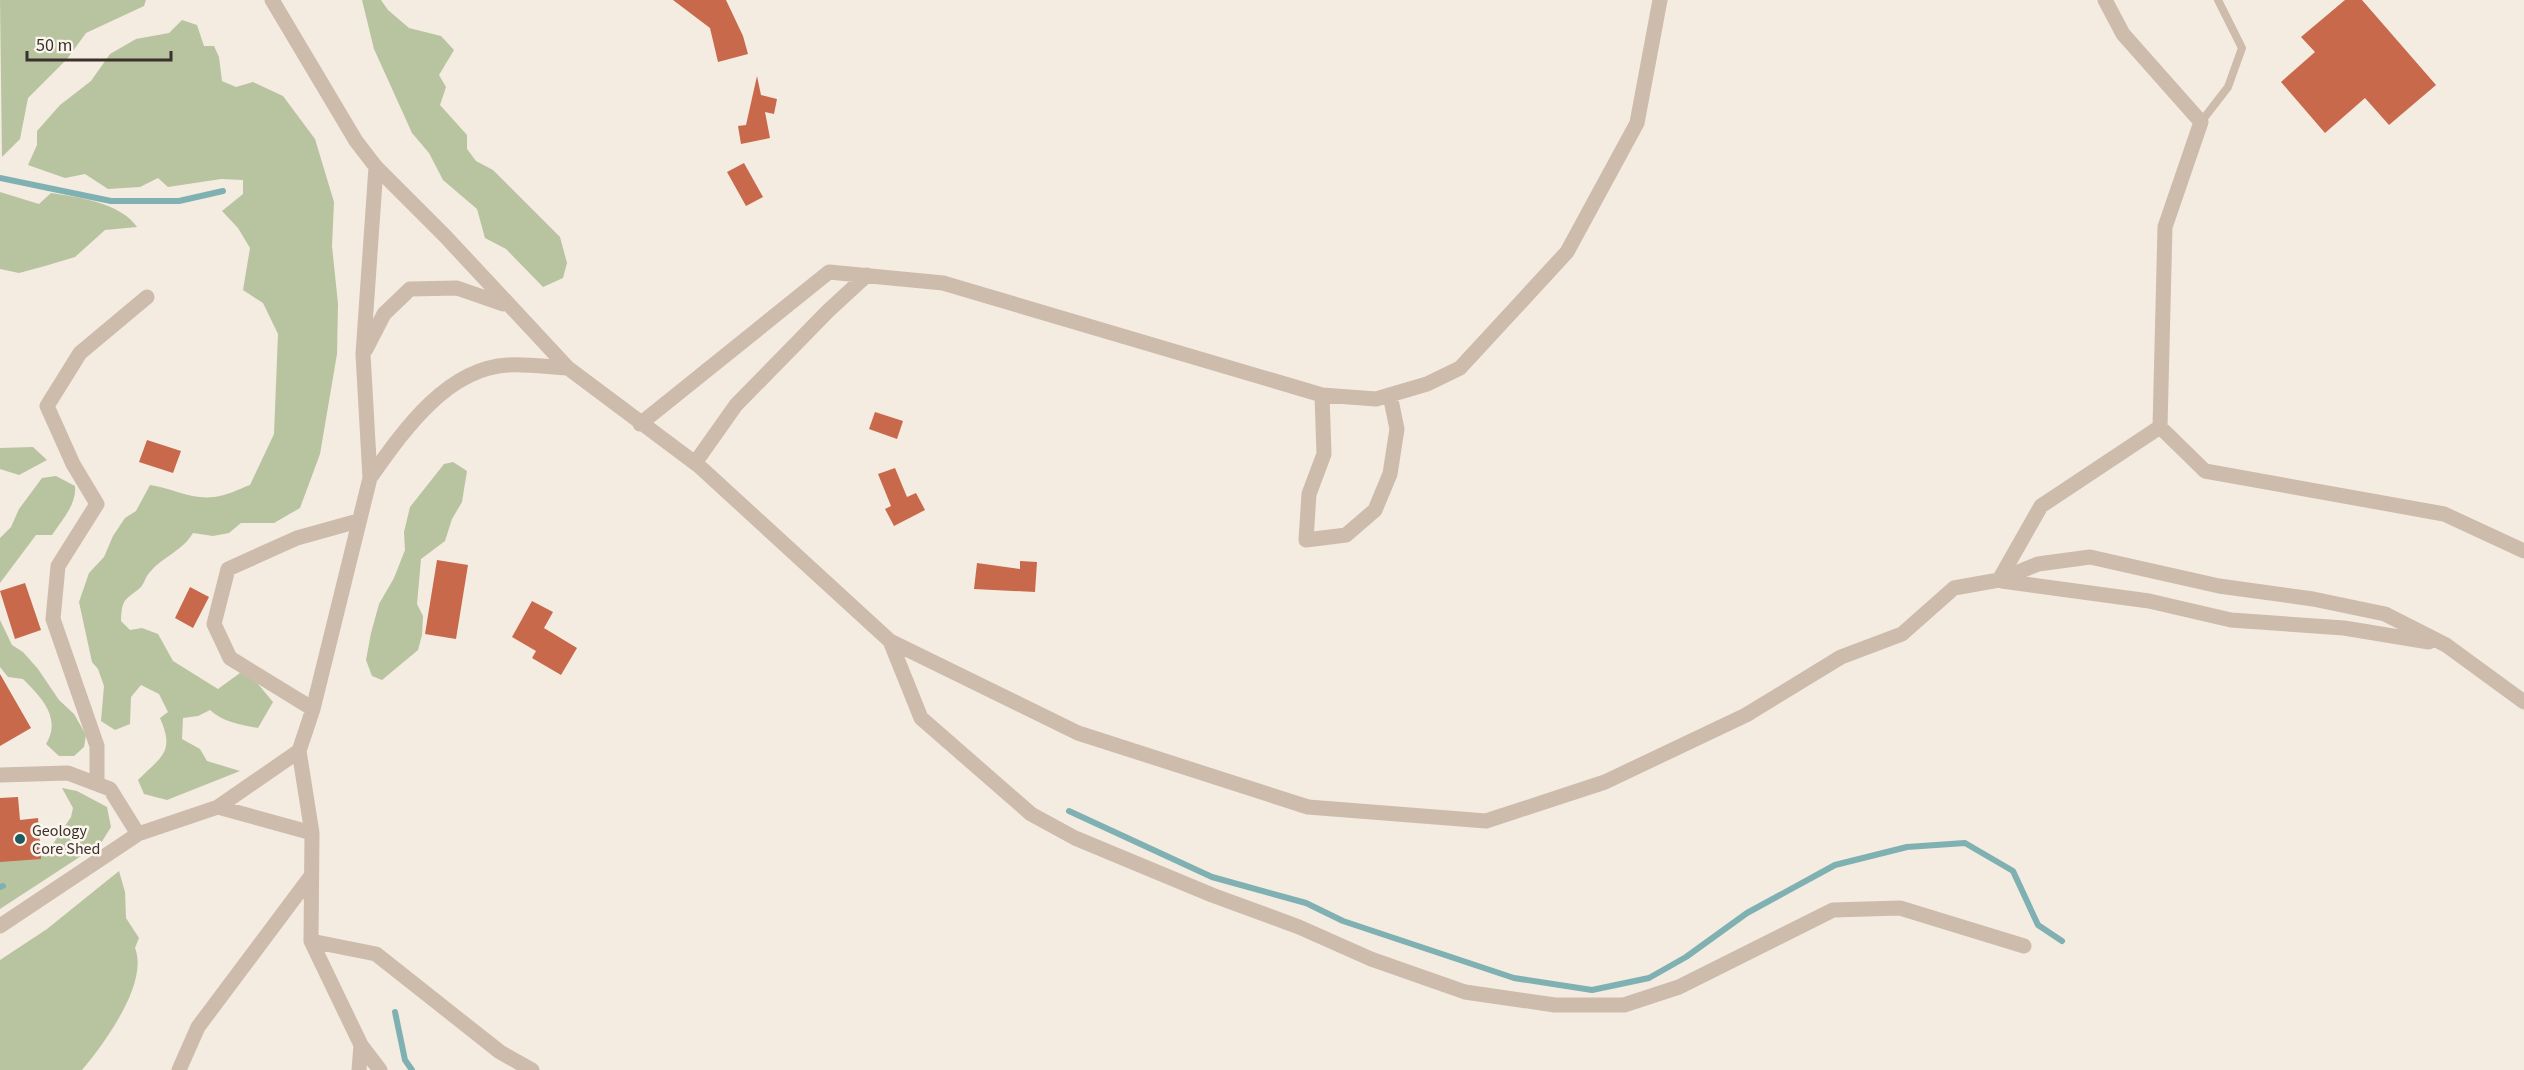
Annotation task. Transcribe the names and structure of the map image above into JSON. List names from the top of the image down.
{
  "places": ["Geology Core Shed"],
  "scale_bar": "50 m"
}
